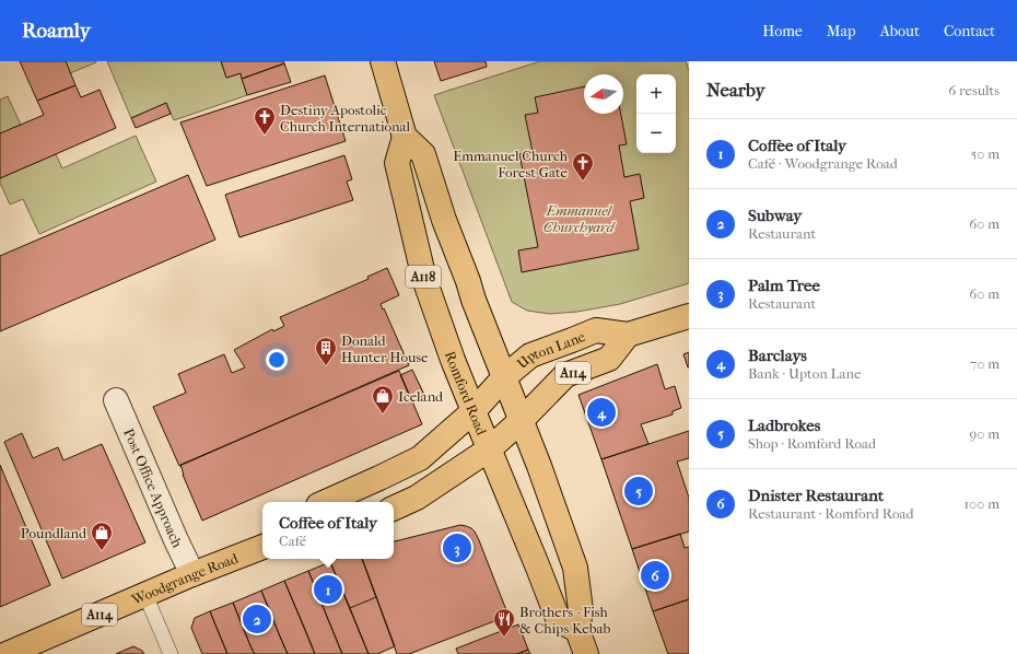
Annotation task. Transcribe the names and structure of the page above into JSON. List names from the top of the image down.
{
  "streets": {
    "main road": [
      "A118",
      "Upton Lane",
      "A114",
      "Romford Road",
      "Woodgrange Road"
    ],
    "street": ["Post Office Approach"]
  },
  "crossings": [
    ["A118", "Upton Lane"],
    ["A118", "A114"],
    ["A118", "Romford Road"],
    ["Upton Lane", "A114"],
    ["A114", "Romford Road"],
    ["Post Office Approach", "Woodgrange Road"]
  ],
  "parks": ["Emmanuel Churchyard"],
  "places": {
    "church": ["Destiny Apostolic Church International", "Emmanuel Church Forest Gate"],
    "building": ["Donald Hunter House"],
    "shop": ["Iceland", "Poundland"],
    "restaurant": ["Brothers - Fish & Chips Kebab"]
  },
  "north": "left",
  "page": {
    "header": "Roamly",
    "nav": [
      "Home",
      "Map",
      "About",
      "Contact"
    ],
    "heading": ["Nearby", "6 results"],
    "map_buttons": ["+", "−"],
    "list": [
      {
        "mark": "1",
        "name": "Coffee of Italy",
        "note": "Café · Woodgrange Road",
        "value": "50 m"
      },
      {
        "mark": "2",
        "name": "Subway",
        "note": "Restaurant",
        "value": "60 m"
      },
      {
        "mark": "3",
        "name": "Palm Tree",
        "note": "Restaurant",
        "value": "60 m"
      },
      {
        "mark": "4",
        "name": "Barclays",
        "note": "Bank · Upton Lane",
        "value": "70 m"
      },
      {
        "mark": "5",
        "name": "Ladbrokes",
        "note": "Shop · Romford Road",
        "value": "90 m"
      },
      {
        "mark": "6",
        "name": "Dnister Restaurant",
        "note": "Restaurant · Romford Road",
        "value": "100 m"
      }
    ],
    "pins": [
      "4",
      "5",
      "3",
      "6",
      "1",
      "2"
    ],
    "popup": ["Coffee of Italy", "Café"]
  }
}
